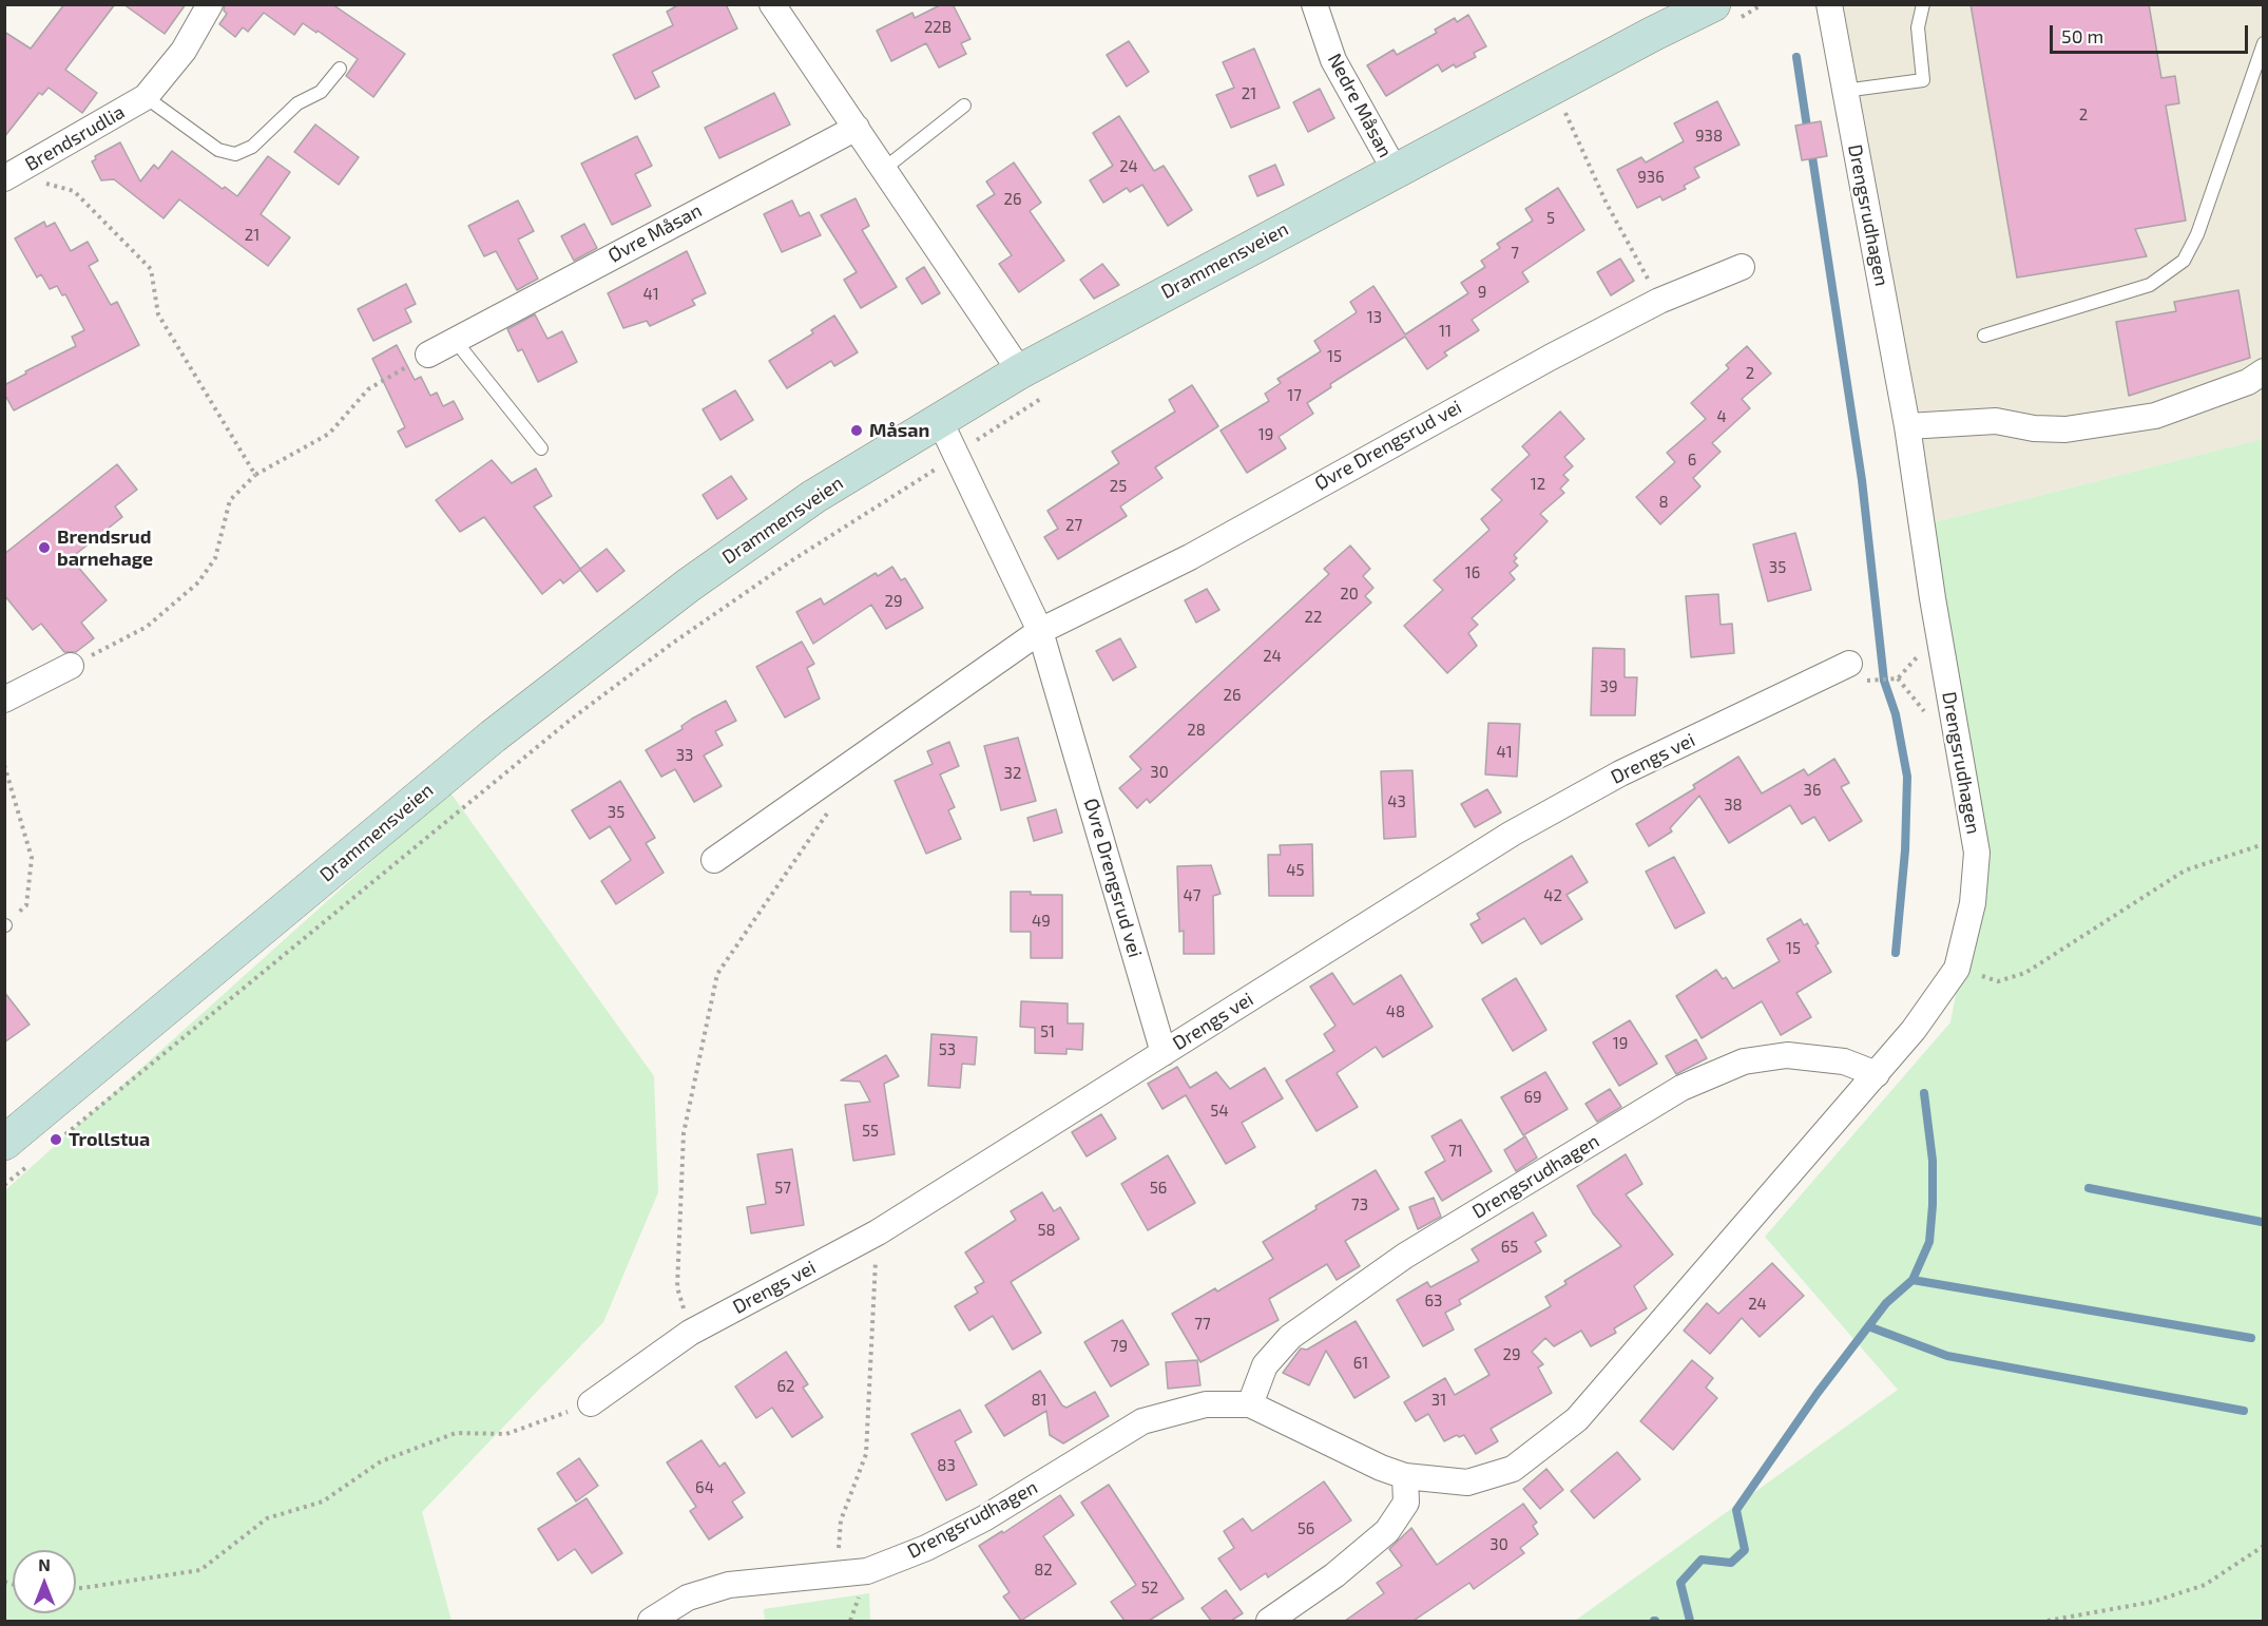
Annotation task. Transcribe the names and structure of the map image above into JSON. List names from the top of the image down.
{
  "streets": {
    "main road": ["Drammensveien"],
    "street": [
      "Nedre Måsan",
      "Brendsrudlia",
      "Drengsrudhagen",
      "Øvre Måsan",
      "Øvre Drengsrud vei",
      "Drengs vei"
    ]
  },
  "crossings": [
    ["Nedre Måsan", "Drammensveien"],
    ["Drammensveien", "Øvre Drengsrud vei"],
    ["Øvre Drengsrud vei", "Drengs vei"]
  ],
  "places": ["Måsan", "Brendsrud barnehage", "Trollstua"],
  "house_numbers": [
    "22B",
    "21",
    "2",
    "938",
    "24",
    "936",
    "26",
    "5",
    "21",
    "7",
    "9",
    "41",
    "13",
    "11",
    "15",
    "2",
    "17",
    "4",
    "19",
    "6",
    "12",
    "25",
    "8",
    "27",
    "35",
    "16",
    "20",
    "29",
    "22",
    "24",
    "39",
    "26",
    "28",
    "41",
    "33",
    "30",
    "32",
    "36",
    "43",
    "38",
    "35",
    "45",
    "47",
    "42",
    "49",
    "15",
    "48",
    "51",
    "19",
    "53",
    "69",
    "54",
    "55",
    "71",
    "57",
    "56",
    "73",
    "58",
    "65",
    "63",
    "24",
    "77",
    "79",
    "29",
    "61",
    "62",
    "81",
    "31",
    "83",
    "64",
    "56",
    "30",
    "82",
    "52"
  ],
  "scale_bar": "50 m",
  "north": "top"
}
